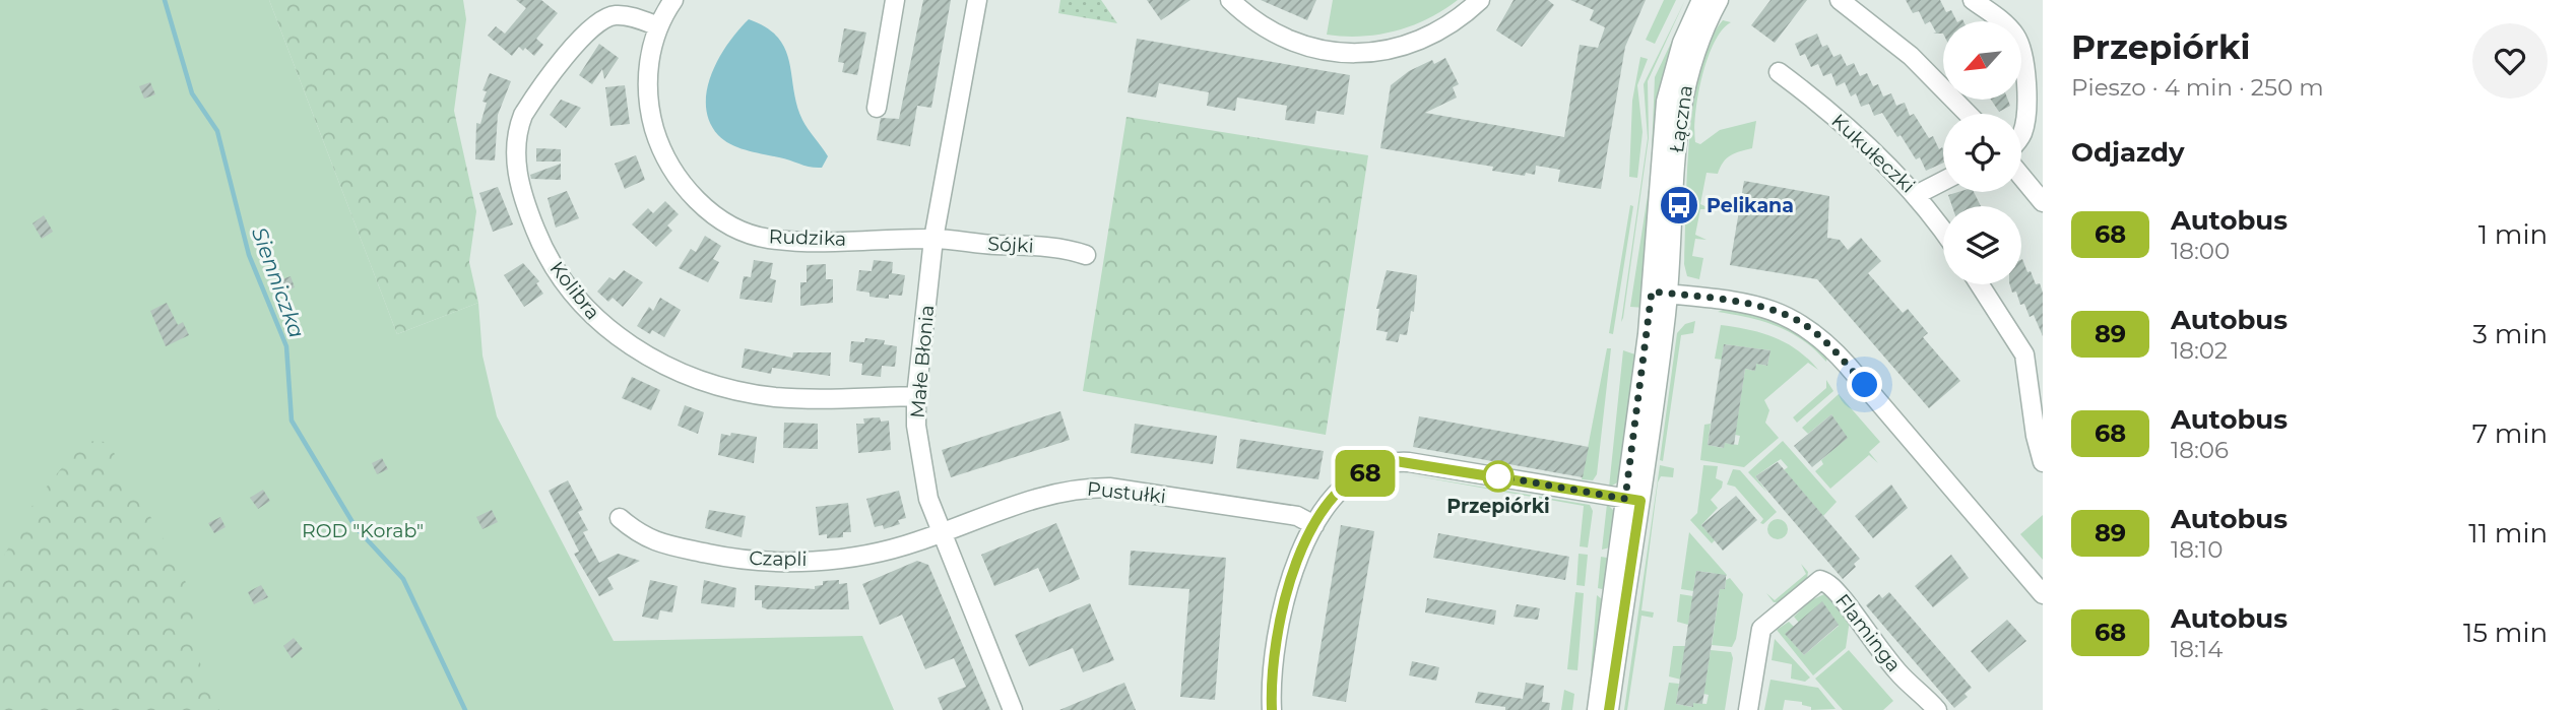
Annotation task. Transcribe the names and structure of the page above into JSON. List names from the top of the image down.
{
  "streets": {
    "street": [
      "Łączna",
      "Kukułeczki",
      "Rudzika",
      "Sójki",
      "Kolibra",
      "Małe Błonia",
      "Pustułki",
      "Czapli",
      "Flaminga"
    ]
  },
  "crossings": [
    ["Rudzika", "Sójki"],
    ["Rudzika", "Kolibra"],
    ["Rudzika", "Małe Błonia"],
    ["Sójki", "Małe Błonia"],
    ["Kolibra", "Małe Błonia"],
    ["Małe Błonia", "Pustułki"],
    ["Małe Błonia", "Czapli"],
    ["Pustułki", "Czapli"]
  ],
  "water": ["Sienniczka"],
  "parks": ["ROD \"Korab\""],
  "places": {
    "bus stop": ["Pelikana"],
    "other": ["Przepiórki"]
  },
  "lines": ["bus line 68"],
  "north": "bottom left",
  "page": {
    "on_map": "68",
    "heading": [
      ["Przepiórki", "Pieszo · 4 min · 250 m"],
      "Odjazdy"
    ],
    "list": [
      {
        "mark": "68",
        "name": "Autobus",
        "note": "18:00",
        "value": "1 min"
      },
      {
        "mark": "89",
        "name": "Autobus",
        "note": "18:02",
        "value": "3 min"
      },
      {
        "mark": "68",
        "name": "Autobus",
        "note": "18:06",
        "value": "7 min"
      },
      {
        "mark": "89",
        "name": "Autobus",
        "note": "18:10",
        "value": "11 min"
      },
      {
        "mark": "68",
        "name": "Autobus",
        "note": "18:14",
        "value": "15 min"
      }
    ]
  }
}
